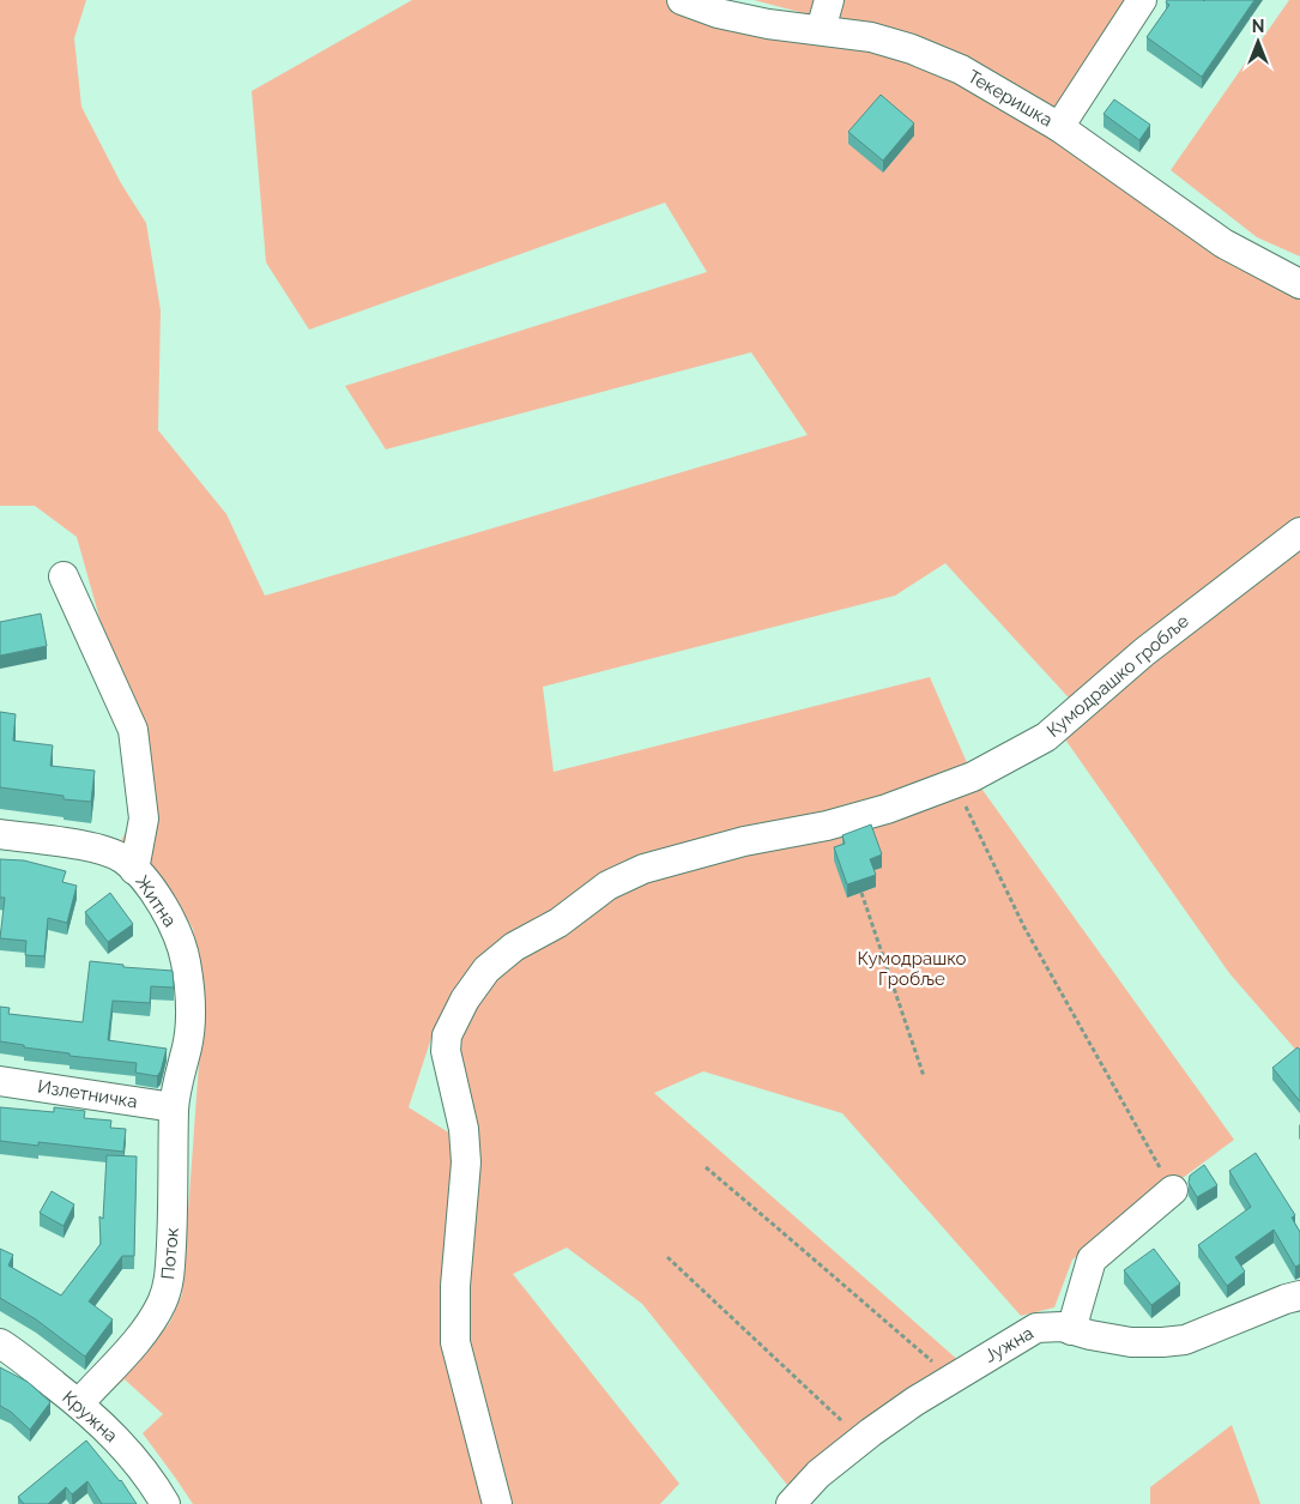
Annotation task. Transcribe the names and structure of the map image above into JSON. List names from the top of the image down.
{
  "streets": {
    "street": [
      "Текеришка",
      "Кумодрашко гробље",
      "Житна",
      "Излетничка",
      "Поток",
      "Јужна",
      "Кружна"
    ]
  },
  "crossings": [
    ["Житна", "Излетничка"],
    ["Житна", "Поток"],
    ["Излетничка", "Поток"],
    ["Поток", "Кружна"]
  ],
  "parks": ["Кумодрашко Гробље"],
  "north": "top"
}
